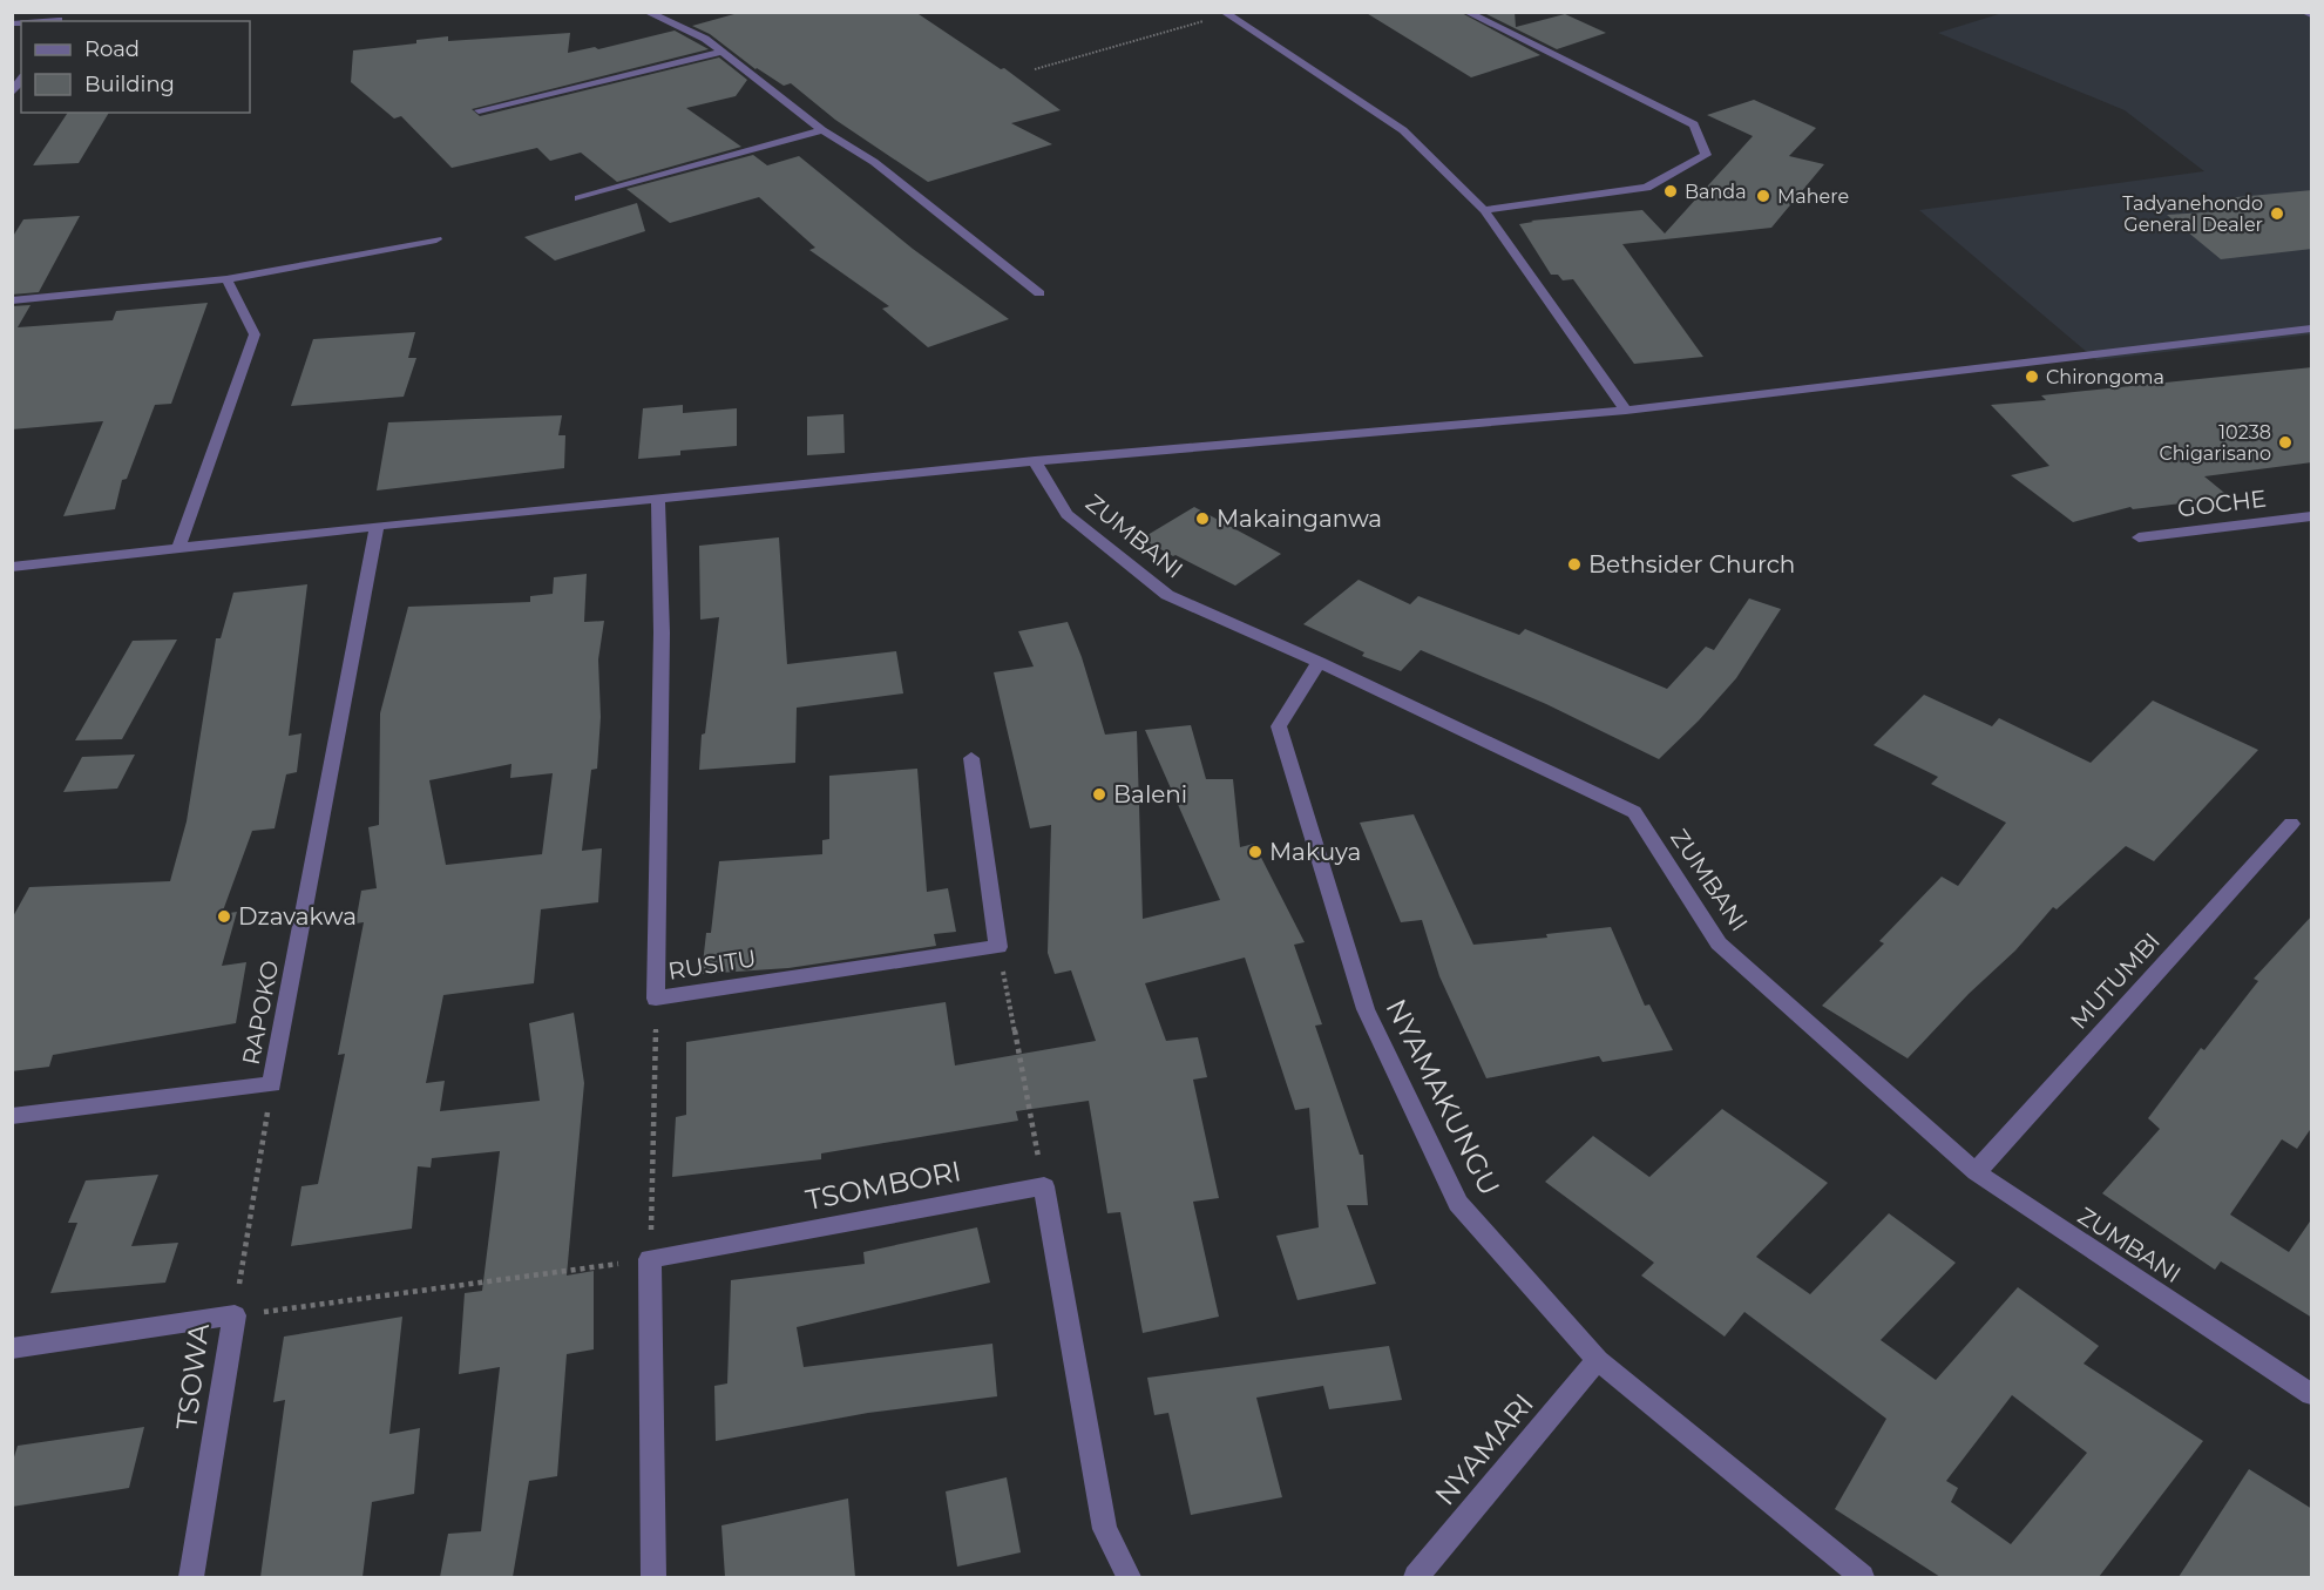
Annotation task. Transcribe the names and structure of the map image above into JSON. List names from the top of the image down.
{
  "streets": {
    "street": [
      "GOCHE",
      "ZUMBANI",
      "RUSITU",
      "MUTUMBI",
      "RAPOKO",
      "NYAMAKUNGU",
      "TSOMBORI",
      "TSOWA",
      "NYAMARI"
    ]
  },
  "crossings": [
    ["ZUMBANI", "MUTUMBI"],
    ["ZUMBANI", "NYAMAKUNGU"],
    ["NYAMAKUNGU", "NYAMARI"]
  ],
  "places": [
    "Banda",
    "Mahere",
    "Tadyanehondo General Dealer",
    "Chirongoma",
    "10238 Chigarisano",
    "Makainganwa",
    "Bethsider Church",
    "Baleni",
    "Makuya",
    "Dzavakwa"
  ],
  "legend": ["Road", "Building"]
}
